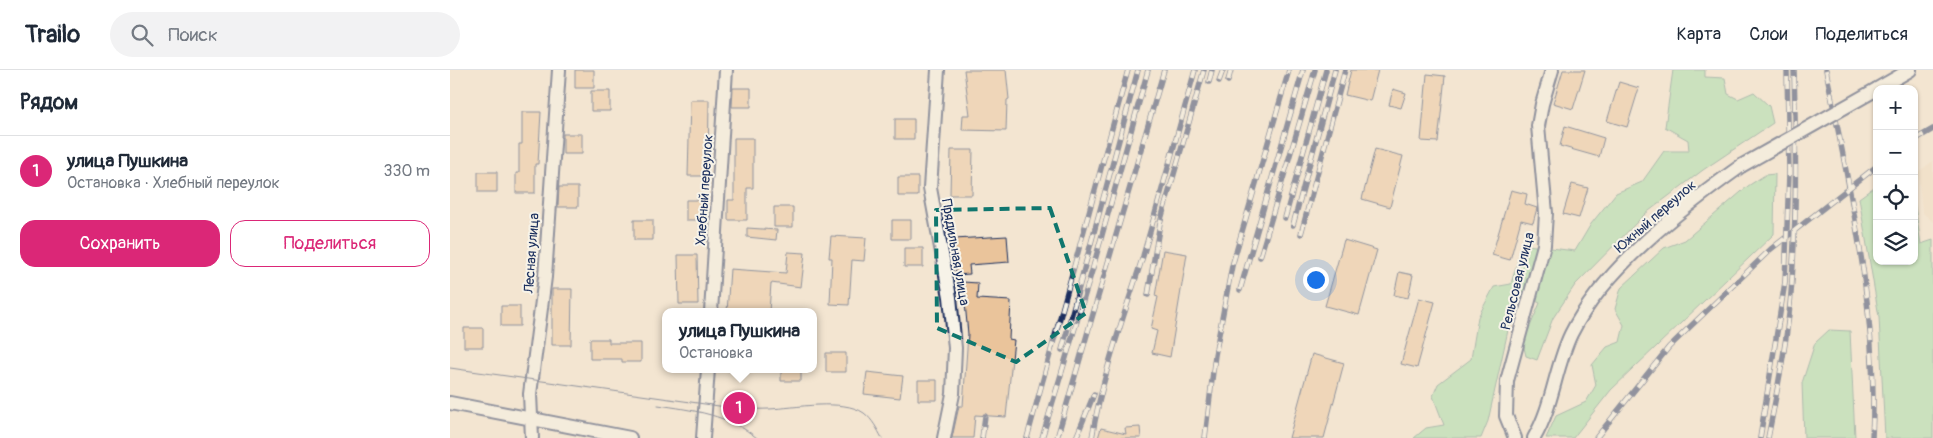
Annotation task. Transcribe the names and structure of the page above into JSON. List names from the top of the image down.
{
  "streets": {
    "street": [
      "Хлебный переулок",
      "Южный переулок",
      "Прядильная улица",
      "Лесная улица",
      "Рельсовая улица"
    ]
  },
  "page": {
    "header": "Trailo",
    "search": "Поиск",
    "nav": ["Карта", "Слои", "Поделиться"],
    "heading": "Рядом",
    "map_buttons": ["+", "−"],
    "list": [
      {
        "mark": "1",
        "name": "улица Пушкина",
        "note": "Остановка · Хлебный переулок",
        "value": "330 m"
      }
    ],
    "buttons": ["Сохранить", "Поделиться"],
    "popup": ["улица Пушкина", "Остановка"],
    "pins": "1"
  }
}
